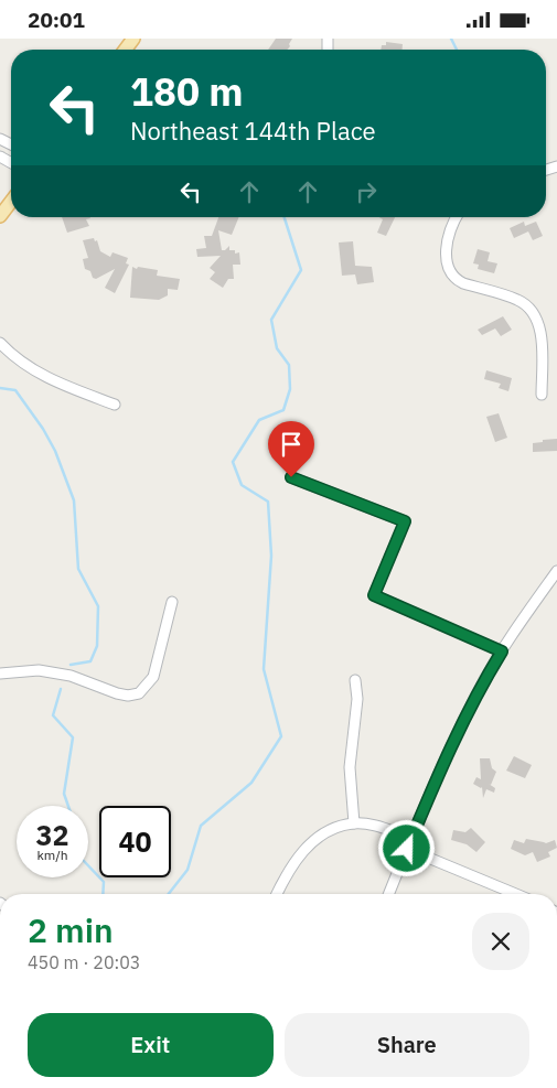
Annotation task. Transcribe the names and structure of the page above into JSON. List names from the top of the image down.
{
  "page": {
    "status": "20:01",
    "turn": ["180 m", "Northeast 144th Place"],
    "speed": "32 km/h",
    "limit": "40",
    "heading": ["2 min", "450 m · 20:03"],
    "buttons": ["Exit", "Share"]
  }
}
